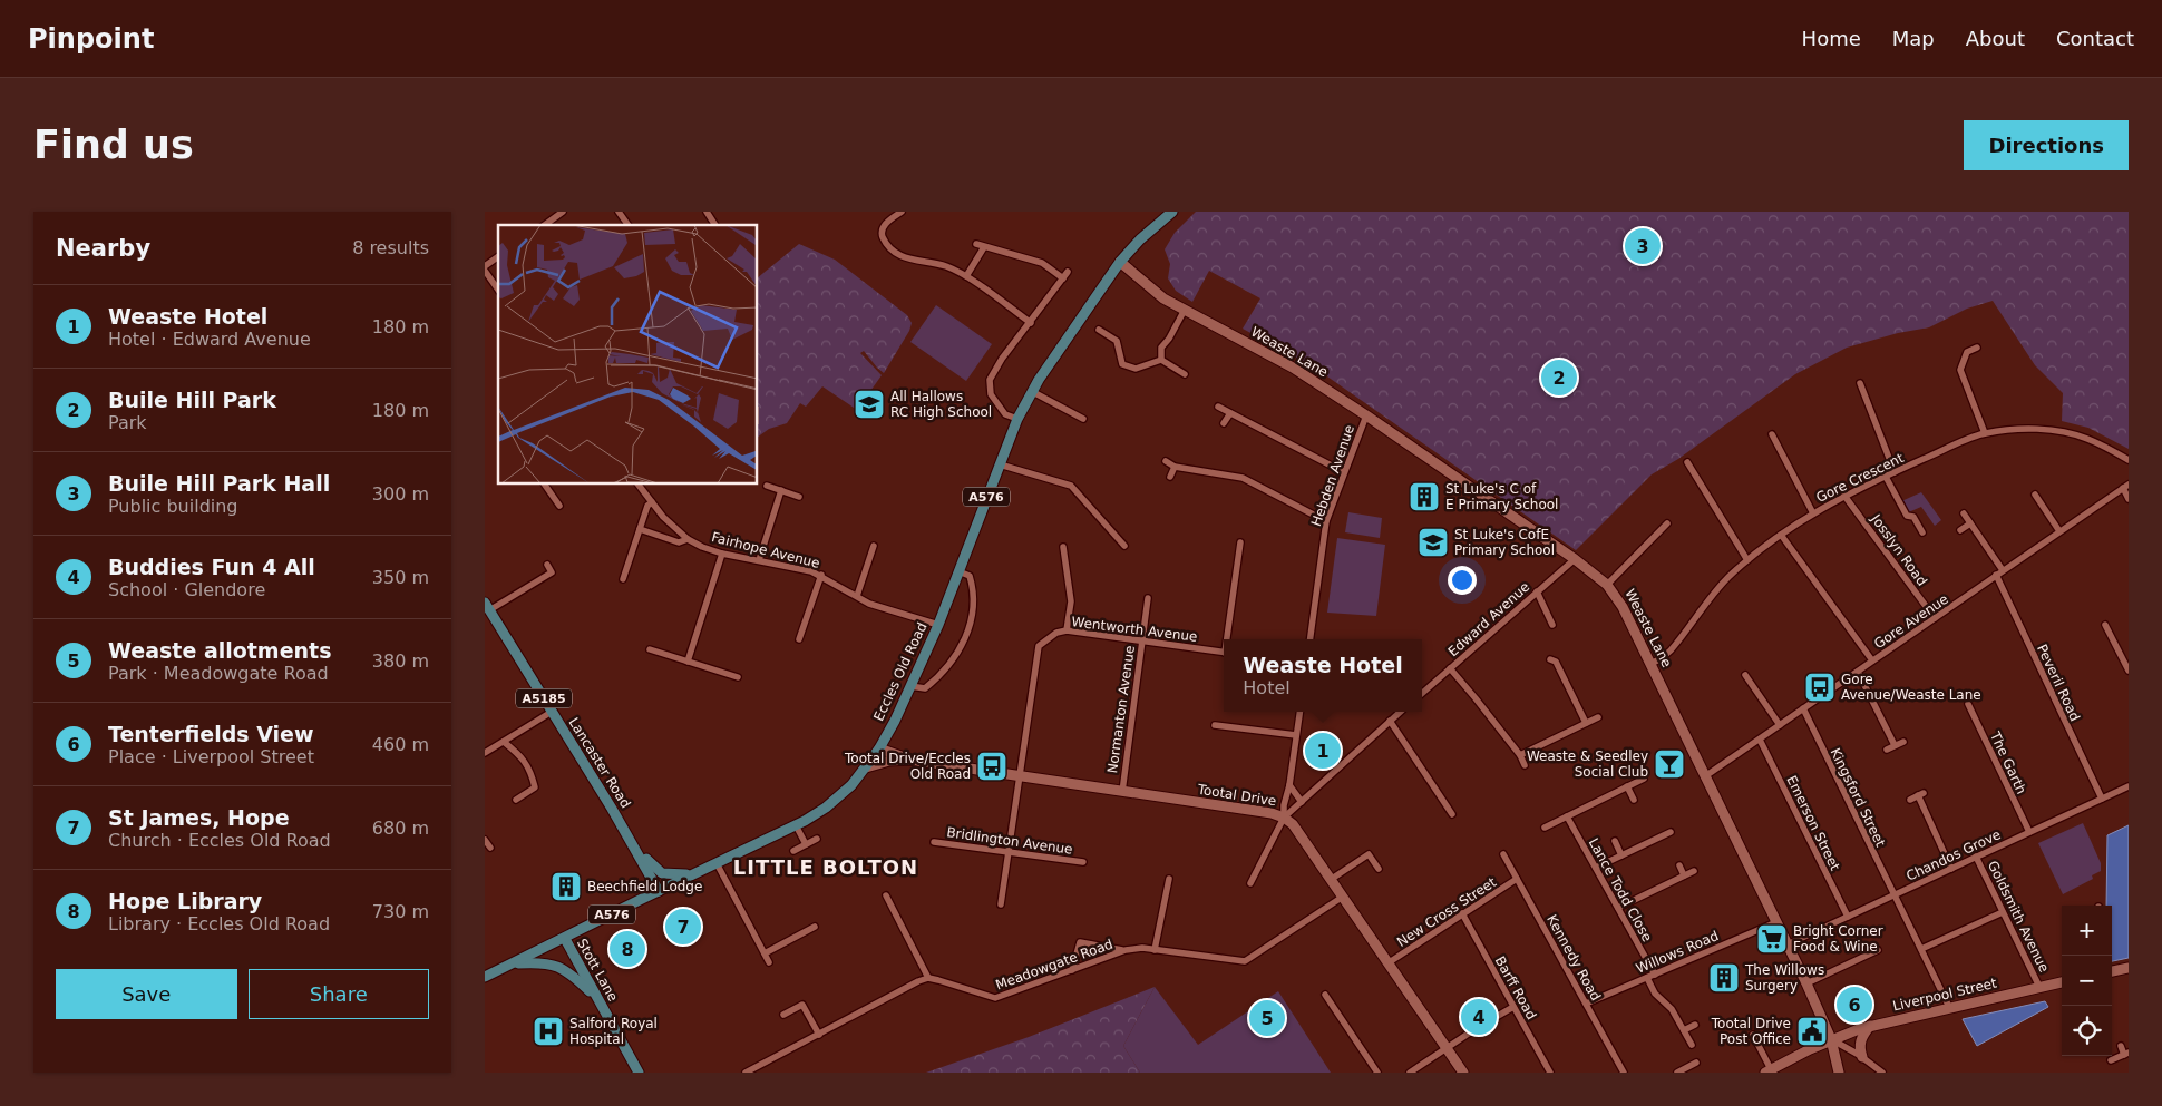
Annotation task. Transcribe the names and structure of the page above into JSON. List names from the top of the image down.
{
  "streets": {
    "main road": [
      "A576",
      "Eccles Old Road",
      "A5185",
      "Lancaster Road",
      "Stott Lane"
    ],
    "street": [
      "Weaste Lane",
      "Hebden Avenue",
      "Gore Crescent",
      "Fairhope Avenue",
      "Josslyn Road",
      "Edward Avenue",
      "Gore Avenue",
      "Wentworth Avenue",
      "Peveril Road",
      "Normanton Avenue",
      "The Garth",
      "Tootal Drive",
      "Kingsford Street",
      "Emerson Street",
      "Bridlington Avenue",
      "Chandos Grove",
      "Lance Todd Close",
      "New Cross Street",
      "Goldsmith Avenue",
      "Willows Road",
      "Kennedy Road",
      "Meadowgate Road",
      "Barff Road",
      "Liverpool Street"
    ]
  },
  "crossings": [
    ["Weaste Lane", "Hebden Avenue"],
    ["Weaste Lane", "Gore Crescent"],
    ["Weaste Lane", "Edward Avenue"],
    ["Weaste Lane", "Gore Avenue"],
    ["Weaste Lane", "Eccles Old Road"],
    ["Weaste Lane", "Chandos Grove"],
    ["Weaste Lane", "Willows Road"],
    ["Weaste Lane", "Liverpool Street"],
    ["Gore Crescent", "Josslyn Road"],
    ["Fairhope Avenue", "Eccles Old Road"],
    ["Josslyn Road", "Gore Avenue"],
    ["Gore Avenue", "Peveril Road"],
    ["Gore Avenue", "Kingsford Street"],
    ["Gore Avenue", "Emerson Street"],
    ["Wentworth Avenue", "Normanton Avenue"],
    ["Wentworth Avenue", "Tootal Drive"],
    ["Wentworth Avenue", "Bridlington Avenue"],
    ["Eccles Old Road", "Lancaster Road"],
    ["Eccles Old Road", "Tootal Drive"],
    ["Eccles Old Road", "Stott Lane"],
    ["Peveril Road", "Chandos Grove"],
    ["Normanton Avenue", "Tootal Drive"],
    ["The Garth", "Chandos Grove"],
    ["Tootal Drive", "New Cross Street"],
    ["Tootal Drive", "Meadowgate Road"],
    ["Kingsford Street", "Chandos Grove"],
    ["Kingsford Street", "Liverpool Street"],
    ["Emerson Street", "Chandos Grove"],
    ["Chandos Grove", "Goldsmith Avenue"],
    ["Lance Todd Close", "Willows Road"],
    ["New Cross Street", "Kennedy Road"],
    ["New Cross Street", "Barff Road"],
    ["Goldsmith Avenue", "Liverpool Street"],
    ["Willows Road", "Kennedy Road"]
  ],
  "districts": ["LITTLE BOLTON"],
  "places": {
    "school or university": ["All Hallows RC High School", "St Luke's CofE Primary School"],
    "building": ["St Luke's C of E Primary School", "Beechfield Lodge", "The Willows Surgery"],
    "bus stop": ["Gore Avenue/Weaste Lane", "Tootal Drive/Eccles Old Road"],
    "bar": ["Weaste & Seedley Social Club"],
    "supermarket": ["Bright Corner Food & Wine"],
    "hospital": ["Salford Royal Hospital"],
    "public building": ["Tootal Drive Post Office"]
  },
  "page": {
    "header": "Pinpoint",
    "nav": [
      "Home",
      "Map",
      "About",
      "Contact"
    ],
    "buttons": [
      "Directions",
      ["Save", "Share"]
    ],
    "title": "Find us",
    "heading": ["Nearby", "8 results"],
    "pins": [
      "3",
      "2",
      "1",
      "7",
      "8",
      "6",
      "4",
      "5"
    ],
    "list": [
      {
        "mark": "1",
        "name": "Weaste Hotel",
        "note": "Hotel · Edward Avenue",
        "value": "180 m"
      },
      {
        "mark": "2",
        "name": "Buile Hill Park",
        "note": "Park",
        "value": "180 m"
      },
      {
        "mark": "3",
        "name": "Buile Hill Park Hall",
        "note": "Public building",
        "value": "300 m"
      },
      {
        "mark": "4",
        "name": "Buddies Fun 4 All",
        "note": "School · Glendore",
        "value": "350 m"
      },
      {
        "mark": "5",
        "name": "Weaste allotments",
        "note": "Park · Meadowgate Road",
        "value": "380 m"
      },
      {
        "mark": "6",
        "name": "Tenterfields View",
        "note": "Place · Liverpool Street",
        "value": "460 m"
      },
      {
        "mark": "7",
        "name": "St James, Hope",
        "note": "Church · Eccles Old Road",
        "value": "680 m"
      },
      {
        "mark": "8",
        "name": "Hope Library",
        "note": "Library · Eccles Old Road",
        "value": "730 m"
      }
    ],
    "popup": ["Weaste Hotel", "Hotel"],
    "map_buttons": ["+", "−"]
  }
}
